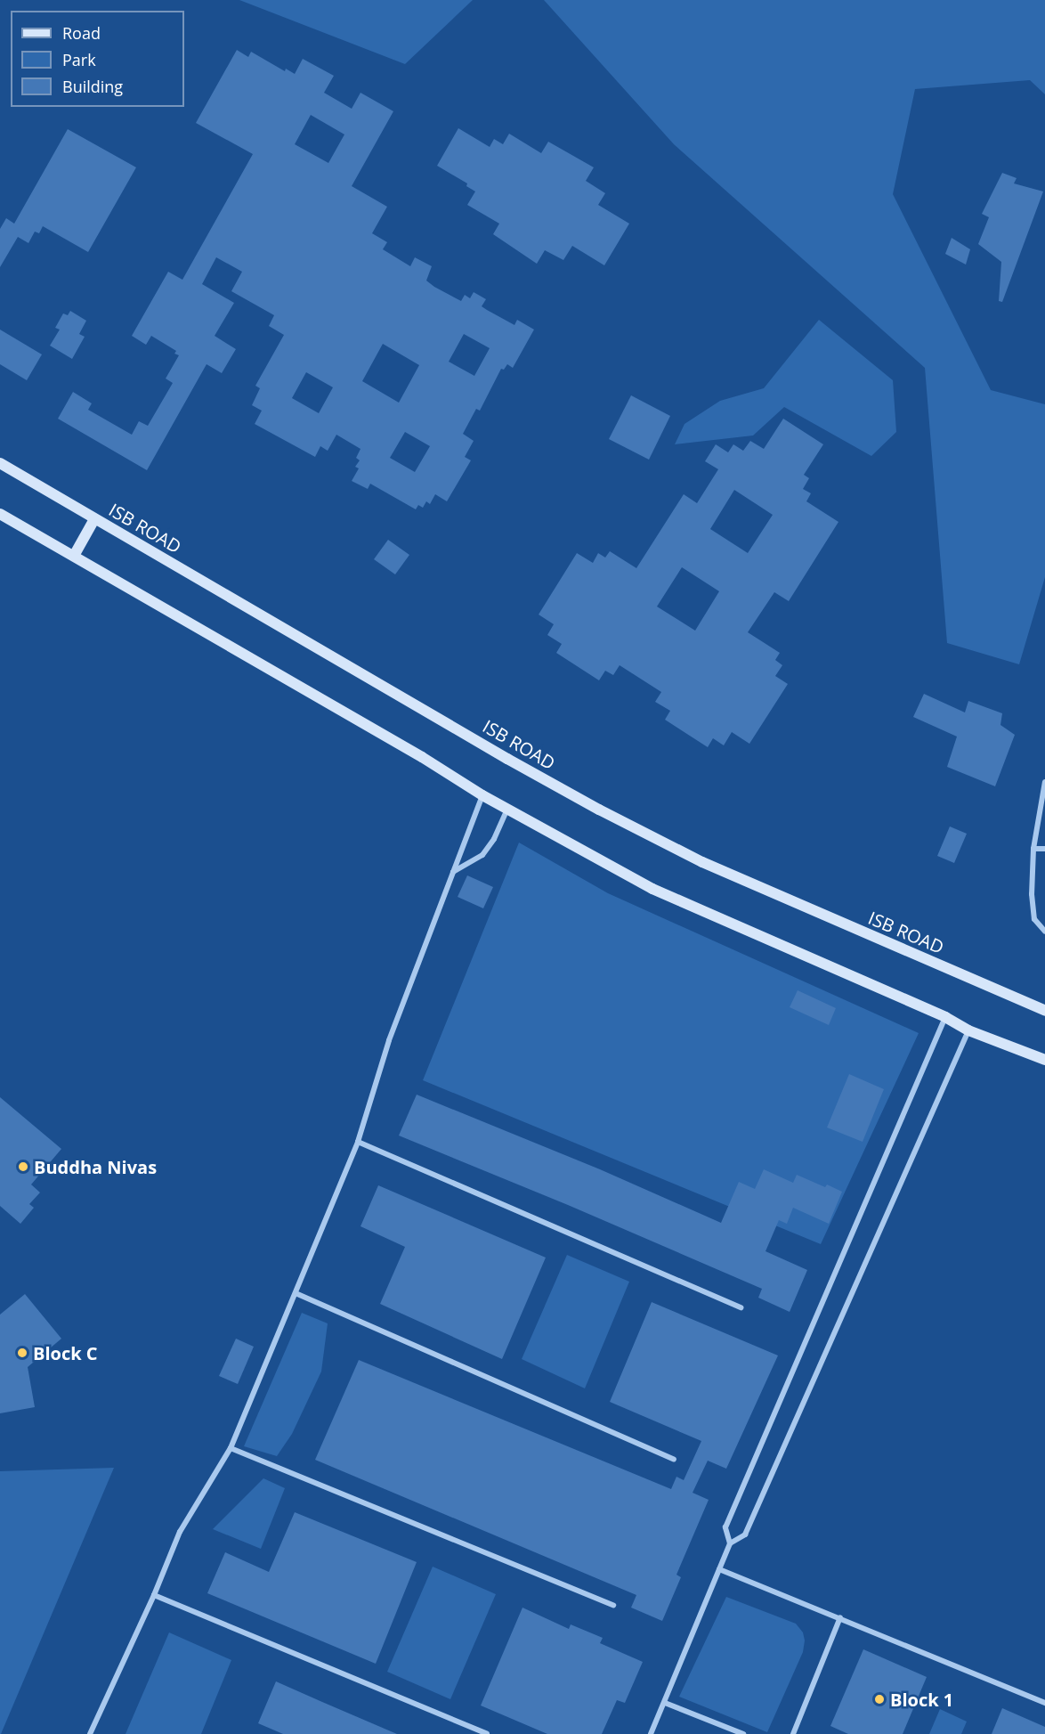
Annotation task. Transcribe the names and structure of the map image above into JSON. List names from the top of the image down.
{
  "streets": {
    "main road": ["ISB ROAD"]
  },
  "places": ["Buddha Nivas", "Block C", "Block 1"],
  "legend": ["Road", "Park", "Building"]
}
